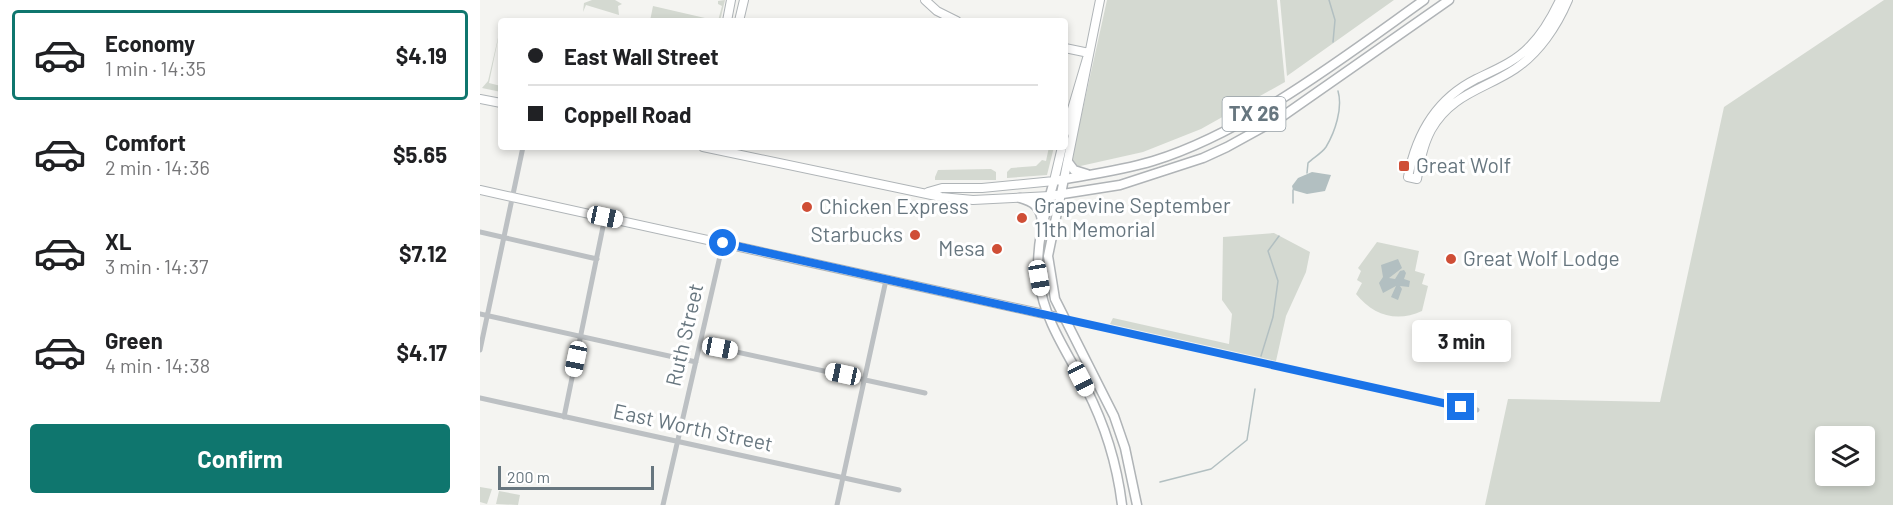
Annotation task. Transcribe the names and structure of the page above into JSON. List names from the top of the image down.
{
  "streets": {
    "main road": ["TX 26"],
    "street": ["Ruth Street", "East Worth Street"]
  },
  "crossings": [
    ["Ruth Street", "East Worth Street"]
  ],
  "places": {
    "transit": ["Great Wolf"],
    "other": [
      "Chicken Express",
      "Grapevine September 11th Memorial",
      "Starbucks",
      "Mesa",
      "Great Wolf Lodge"
    ]
  },
  "scale_bar": "200 m",
  "page": {
    "list": [
      {
        "name": "Economy",
        "note": "1 min · 14:35",
        "value": "$4.19"
      },
      {
        "name": "Comfort",
        "note": "2 min · 14:36",
        "value": "$5.65"
      },
      {
        "name": "XL",
        "note": "3 min · 14:37",
        "value": "$7.12"
      },
      {
        "name": "Green",
        "note": "4 min · 14:38",
        "value": "$4.17"
      }
    ],
    "banner": ["East Wall Street", "Coppell Road"],
    "bubble": "3 min",
    "buttons": "Confirm",
    "scale": "200 m"
  }
}
